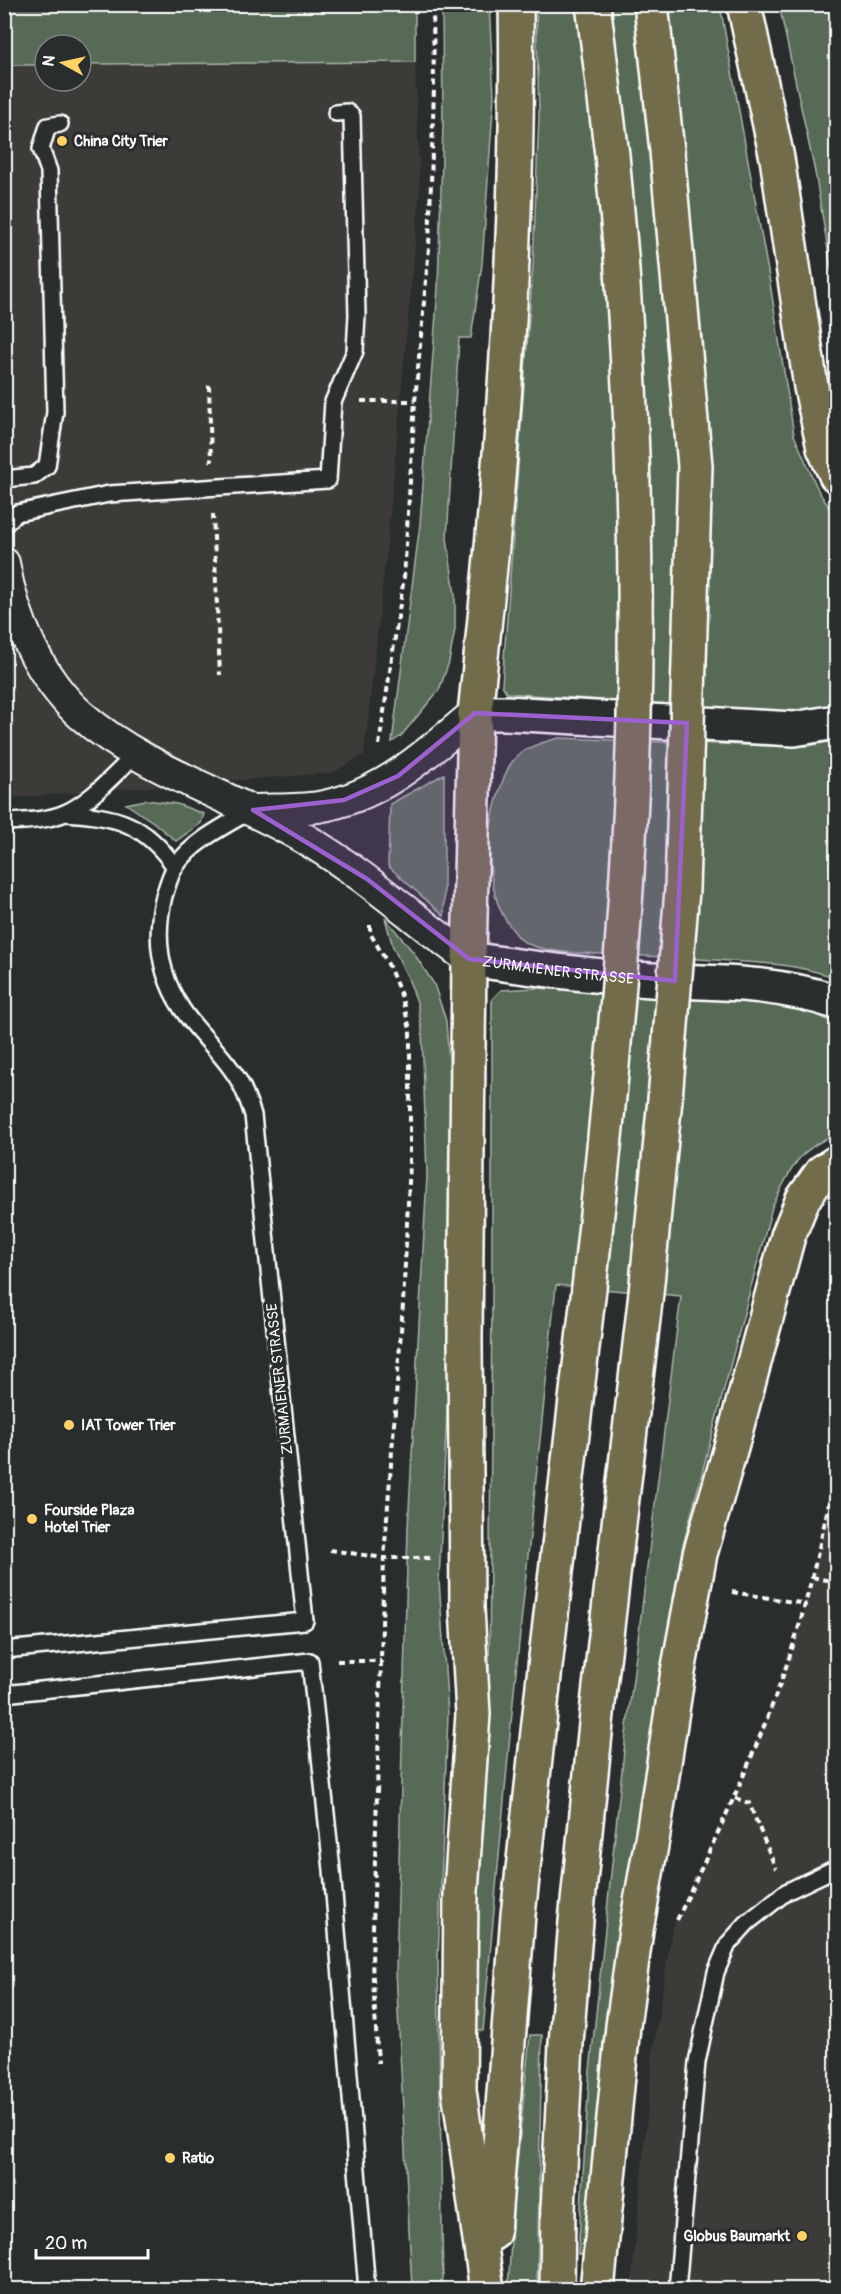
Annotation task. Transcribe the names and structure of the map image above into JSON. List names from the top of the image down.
{
  "streets": {
    "main road": ["ZURMAIENER STRASSE"]
  },
  "places": [
    "China City Trier",
    "IAT Tower Trier",
    "Fourside Plaza Hotel Trier",
    "Ratio",
    "Globus Baumarkt"
  ],
  "scale_bar": "20 m",
  "north": "left"
}
